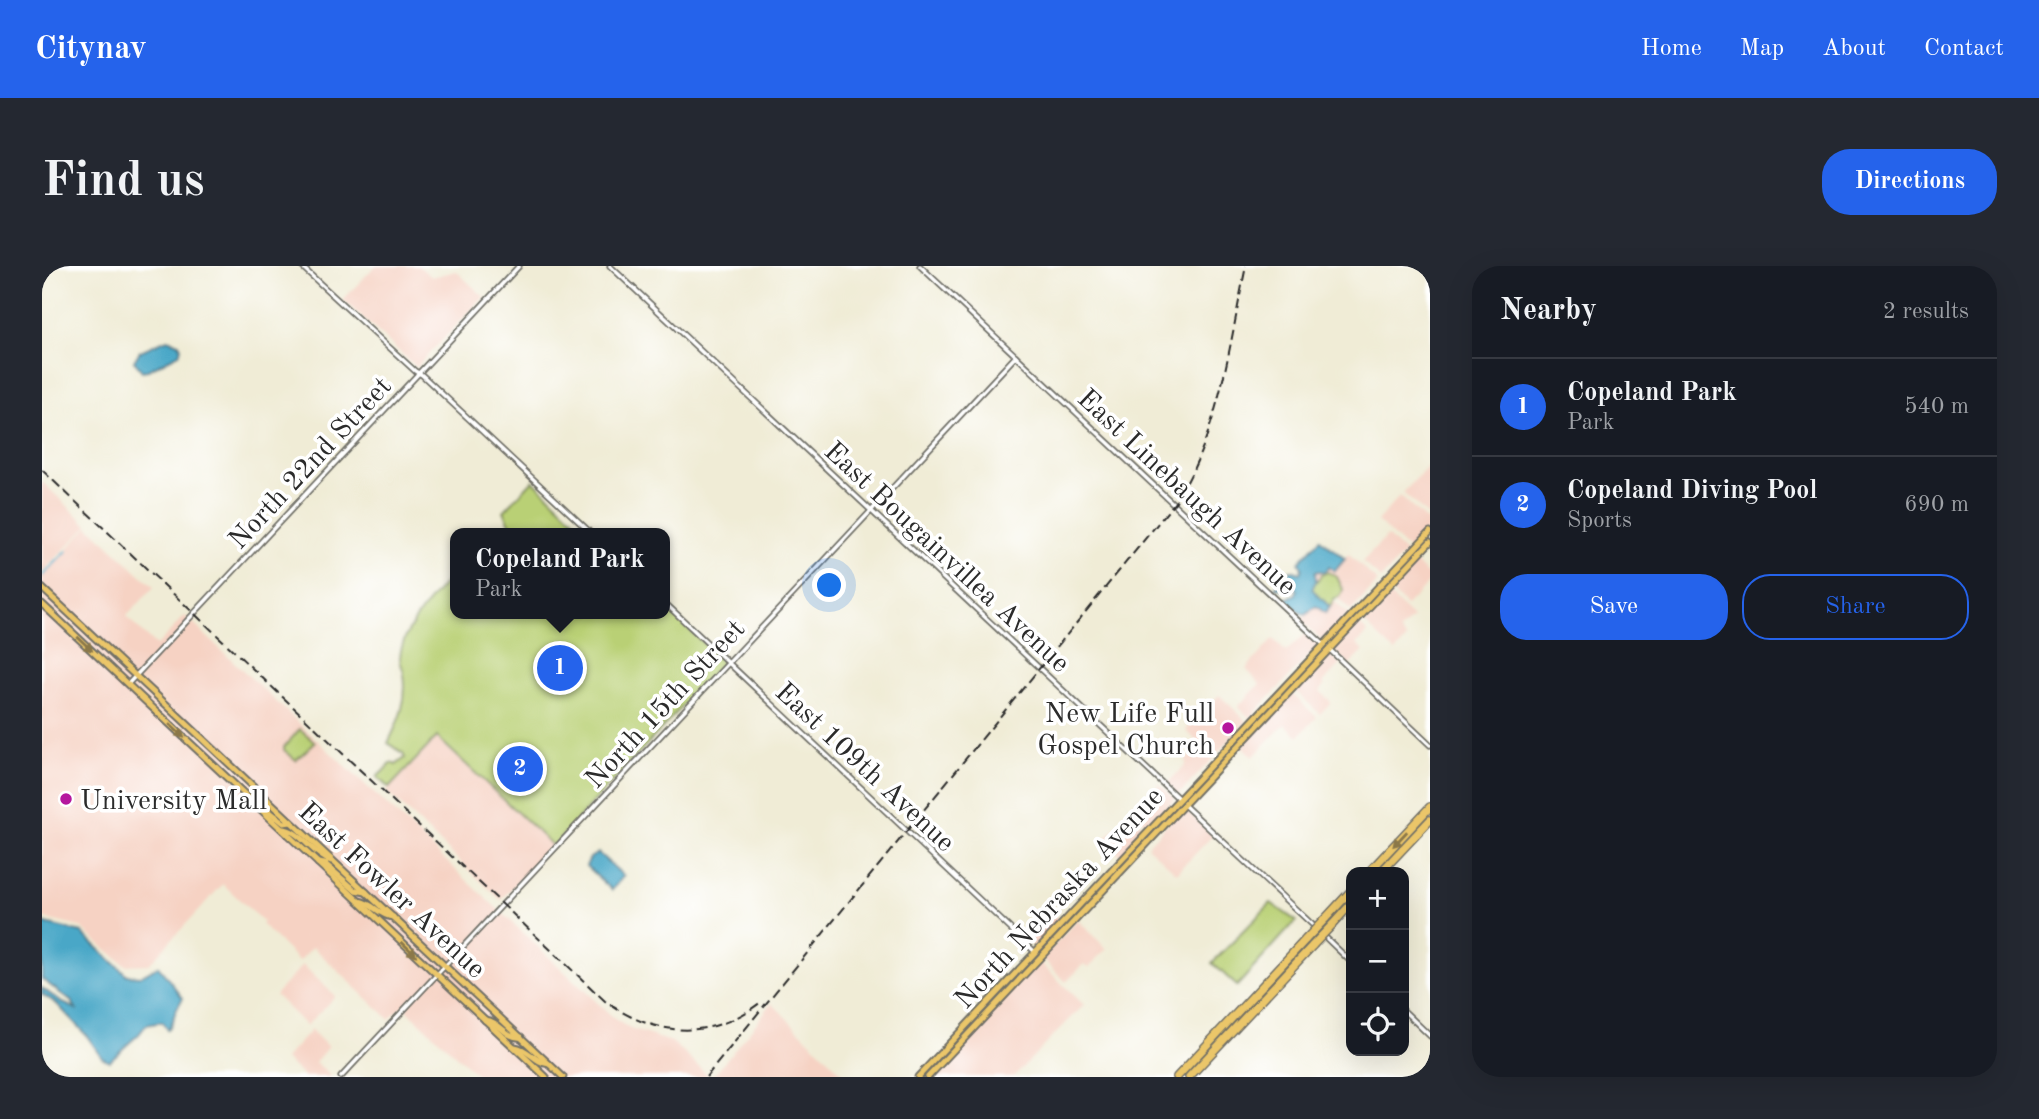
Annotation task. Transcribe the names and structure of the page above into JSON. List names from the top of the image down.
{
  "streets": {
    "main road": ["East Fowler Avenue", "North Nebraska Avenue"],
    "street": [
      "North 22nd Street",
      "East Linebaugh Avenue",
      "East Bougainvillea Avenue",
      "North 15th Street",
      "East 109th Avenue"
    ]
  },
  "crossings": [
    ["North 22nd Street", "East Fowler Avenue"],
    ["East Linebaugh Avenue", "North 15th Street"],
    ["East Linebaugh Avenue", "North Nebraska Avenue"],
    ["East Bougainvillea Avenue", "North 15th Street"],
    ["East Bougainvillea Avenue", "North Nebraska Avenue"],
    ["North 15th Street", "East 109th Avenue"],
    ["North 15th Street", "East Fowler Avenue"],
    ["East 109th Avenue", "North Nebraska Avenue"]
  ],
  "places": ["New Life Full Gospel Church", "University Mall"],
  "page": {
    "header": "Citynav",
    "nav": [
      "Home",
      "Map",
      "About",
      "Contact"
    ],
    "buttons": [
      "Directions",
      ["Save", "Share"]
    ],
    "title": "Find us",
    "heading": ["Nearby", "2 results"],
    "list": [
      {
        "mark": "1",
        "name": "Copeland Park",
        "note": "Park",
        "value": "540 m"
      },
      {
        "mark": "2",
        "name": "Copeland Diving Pool",
        "note": "Sports",
        "value": "690 m"
      }
    ],
    "popup": ["Copeland Park", "Park"],
    "pins": ["1", "2"],
    "map_buttons": ["+", "−"]
  }
}
